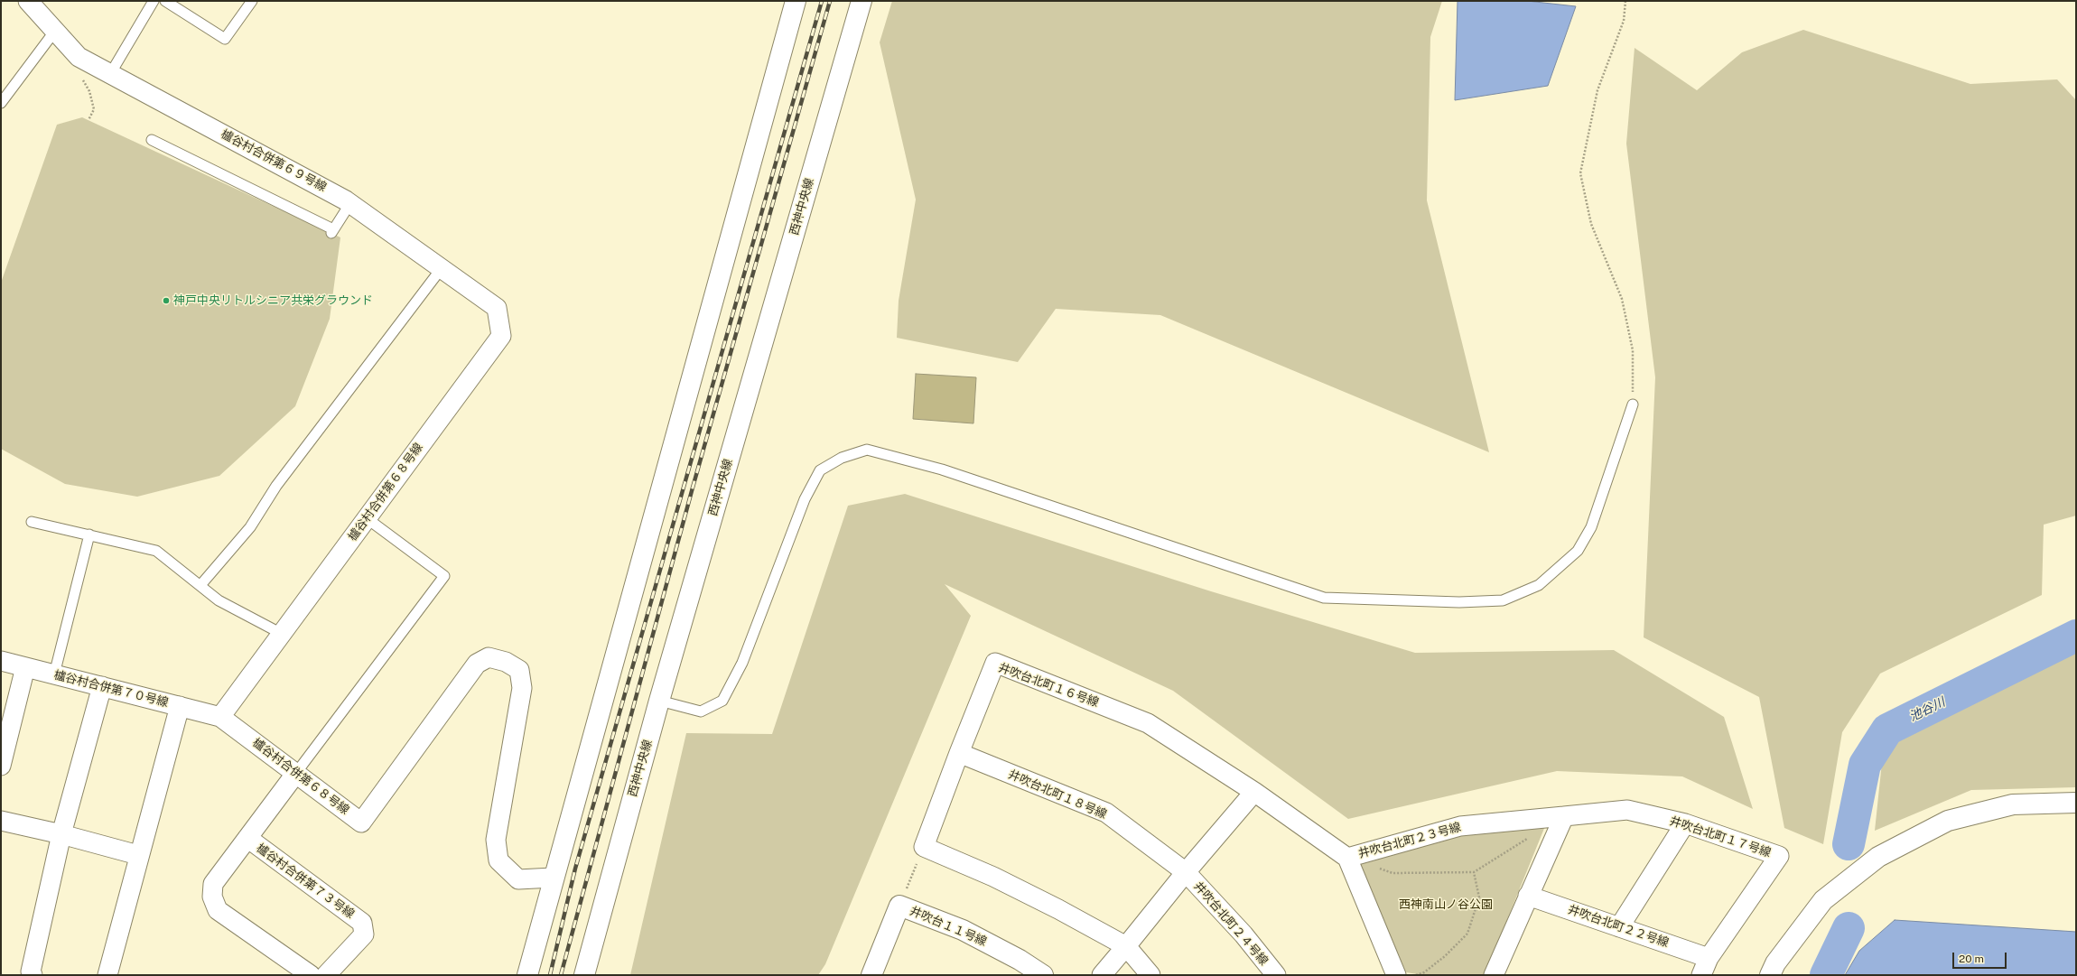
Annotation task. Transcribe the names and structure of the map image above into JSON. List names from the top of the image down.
{
  "streets": {
    "street": [
      "櫨谷村合併第６９号線",
      "西神中央線",
      "櫨谷村合併第６８号線",
      "井吹台北町１６号線",
      "櫨谷村合併第７０号線",
      "井吹台北町１８号線",
      "井吹台北町１７号線",
      "井吹台北町２３号線",
      "櫨谷村合併第７３号線",
      "井吹台北町２４号線",
      "井吹台１１号線",
      "井吹台北町２２号線"
    ]
  },
  "crossings": [
    ["櫨谷村合併第６９号線", "櫨谷村合併第６８号線"],
    ["櫨谷村合併第６８号線", "櫨谷村合併第７０号線"],
    ["櫨谷村合併第６８号線", "櫨谷村合併第７３号線"],
    ["井吹台北町１６号線", "井吹台北町１８号線"],
    ["井吹台北町１６号線", "井吹台北町２３号線"],
    ["井吹台北町１８号線", "井吹台北町２４号線"],
    ["井吹台北町１７号線", "井吹台北町２３号線"],
    ["井吹台北町１７号線", "井吹台北町２２号線"]
  ],
  "water": ["池谷川"],
  "parks": ["西神南山ノ谷公園"],
  "places": ["神戸中央リトルシニア共栄グラウンド"],
  "scale_bar": "20 m"
}
